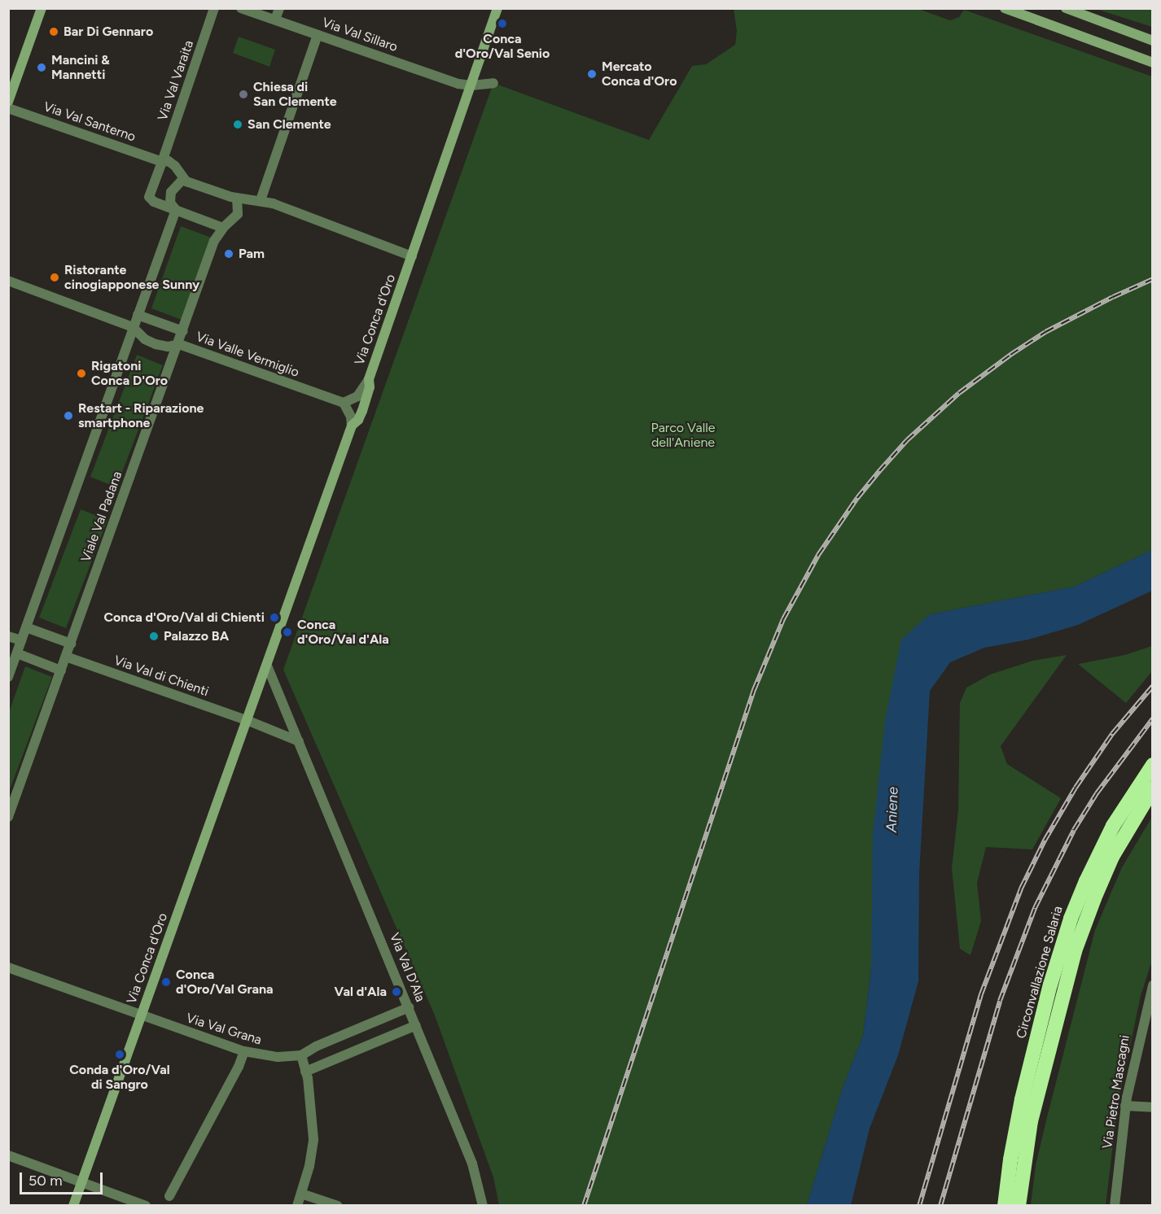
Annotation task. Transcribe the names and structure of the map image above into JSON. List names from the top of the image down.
{
  "streets": {
    "highway": ["Circonvallazione Salaria"],
    "street": [
      "Via Val Sillaro",
      "Via Val Varaita",
      "Via Val Santerno",
      "Via Conca d'Oro",
      "Via Valle Vermiglio",
      "Viale Val Padana",
      "Via Val di Chienti",
      "Via Val D'Ala",
      "Via Val Grana",
      "Via Pietro Mascagni"
    ]
  },
  "crossings": [
    ["Via Val Sillaro", "Via Conca d'Oro"],
    ["Via Val Varaita", "Via Val Santerno"],
    ["Via Conca d'Oro", "Via Val di Chienti"],
    ["Via Conca d'Oro", "Via Val D'Ala"],
    ["Via Conca d'Oro", "Via Val Grana"],
    ["Via Valle Vermiglio", "Viale Val Padana"],
    ["Viale Val Padana", "Via Val di Chienti"],
    ["Via Val di Chienti", "Via Val D'Ala"],
    ["Via Val D'Ala", "Via Val Grana"]
  ],
  "water": ["Aniene"],
  "parks": ["Parco Valle dell'Aniene"],
  "places": [
    "Conca d'Oro/Val Senio",
    "Bar Di Gennaro",
    "Mancini & Mannetti",
    "Mercato Conca d'Oro",
    "Chiesa di San Clemente",
    "San Clemente",
    "Pam",
    "Ristorante cinogiapponese Sunny",
    "Rigatoni Conca D'Oro",
    "Restart - Riparazione smartphone",
    "Conca d'Oro/Val di Chienti",
    "Conca d'Oro/Val d'Ala",
    "Palazzo BA",
    "Conca d'Oro/Val Grana",
    "Val d'Ala",
    "Conda d'Oro/Val di Sangro"
  ],
  "scale_bar": "50 m"
}
